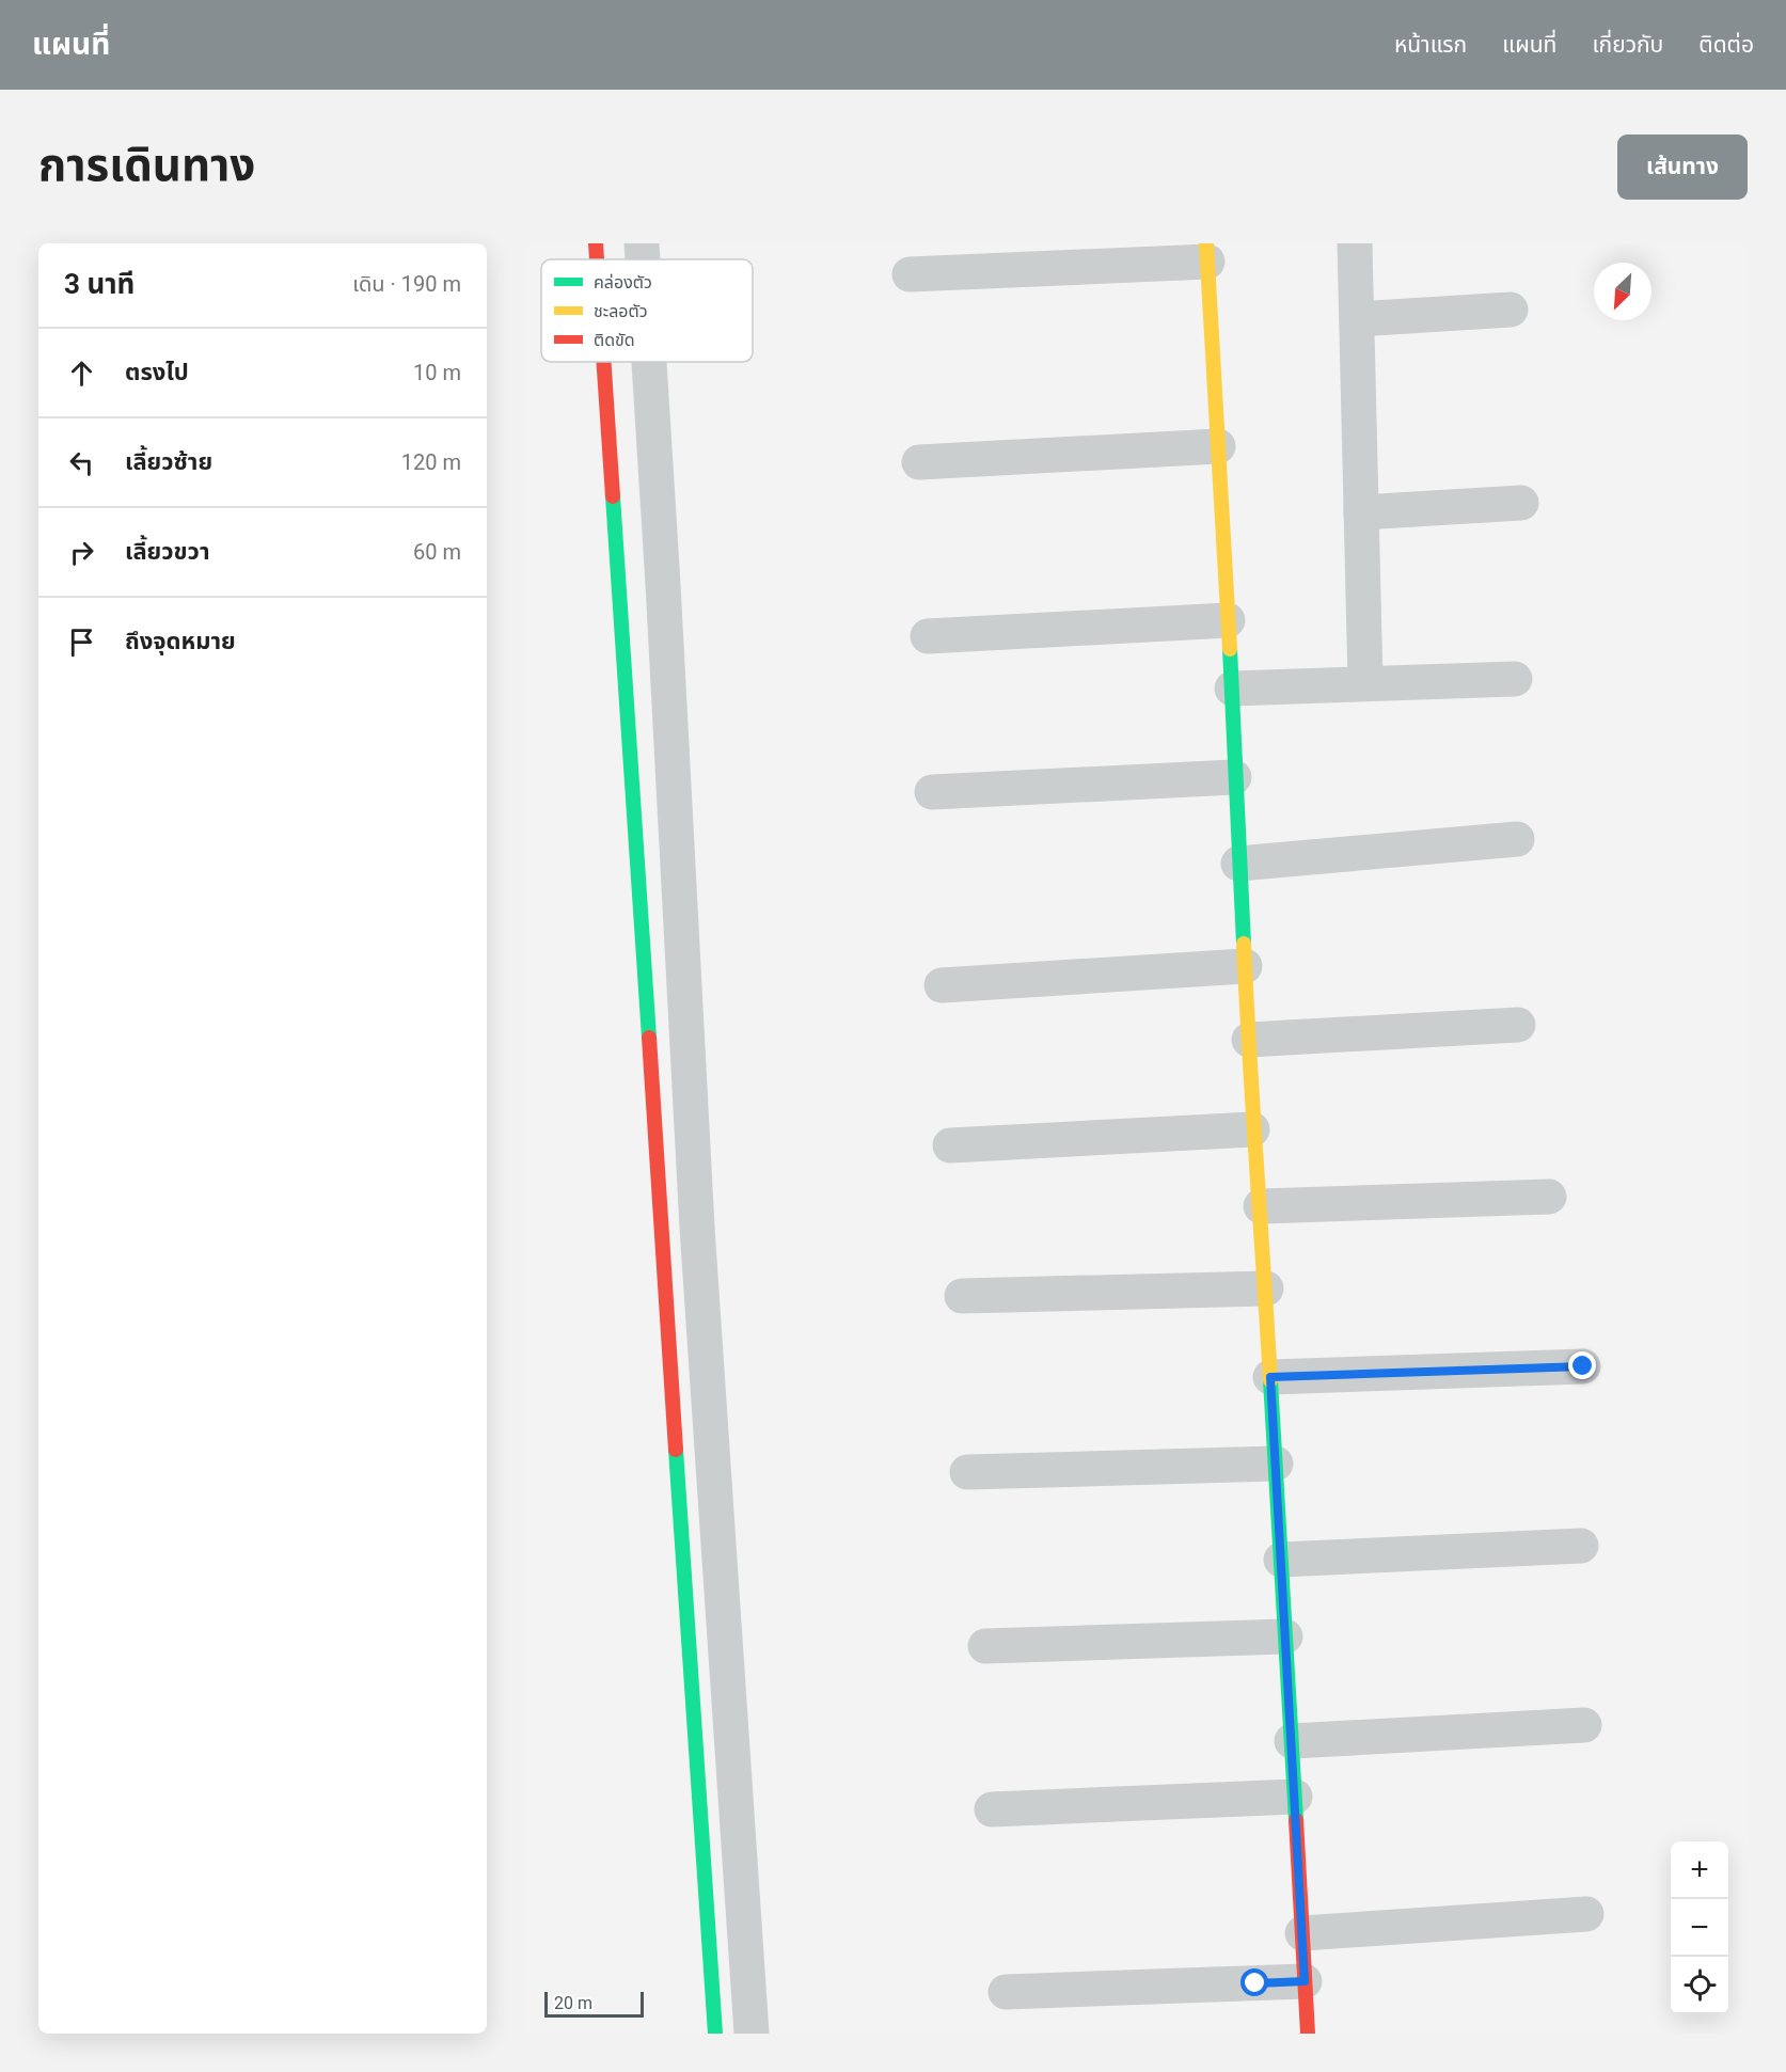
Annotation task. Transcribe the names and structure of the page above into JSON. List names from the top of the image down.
{
  "legend": ["คล่องตัว", "ชะลอตัว", "ติดขัด"],
  "scale_bar": "20 m",
  "north": "bottom left",
  "page": {
    "header": "แผนที่",
    "nav": [
      "หน้าแรก",
      "แผนที่",
      "เกี่ยวกับ",
      "ติดต่อ"
    ],
    "title": "การเดินทาง",
    "buttons": "เส้นทาง",
    "heading": ["3 นาที", "เดิน · 190 m"],
    "list": [
      ["ตรงไป", "10 m"],
      ["เลี้ยวซ้าย", "120 m"],
      ["เลี้ยวขวา", "60 m"],
      "ถึงจุดหมาย"
    ],
    "map_buttons": ["+", "−"],
    "scale": "20 m"
  }
}
